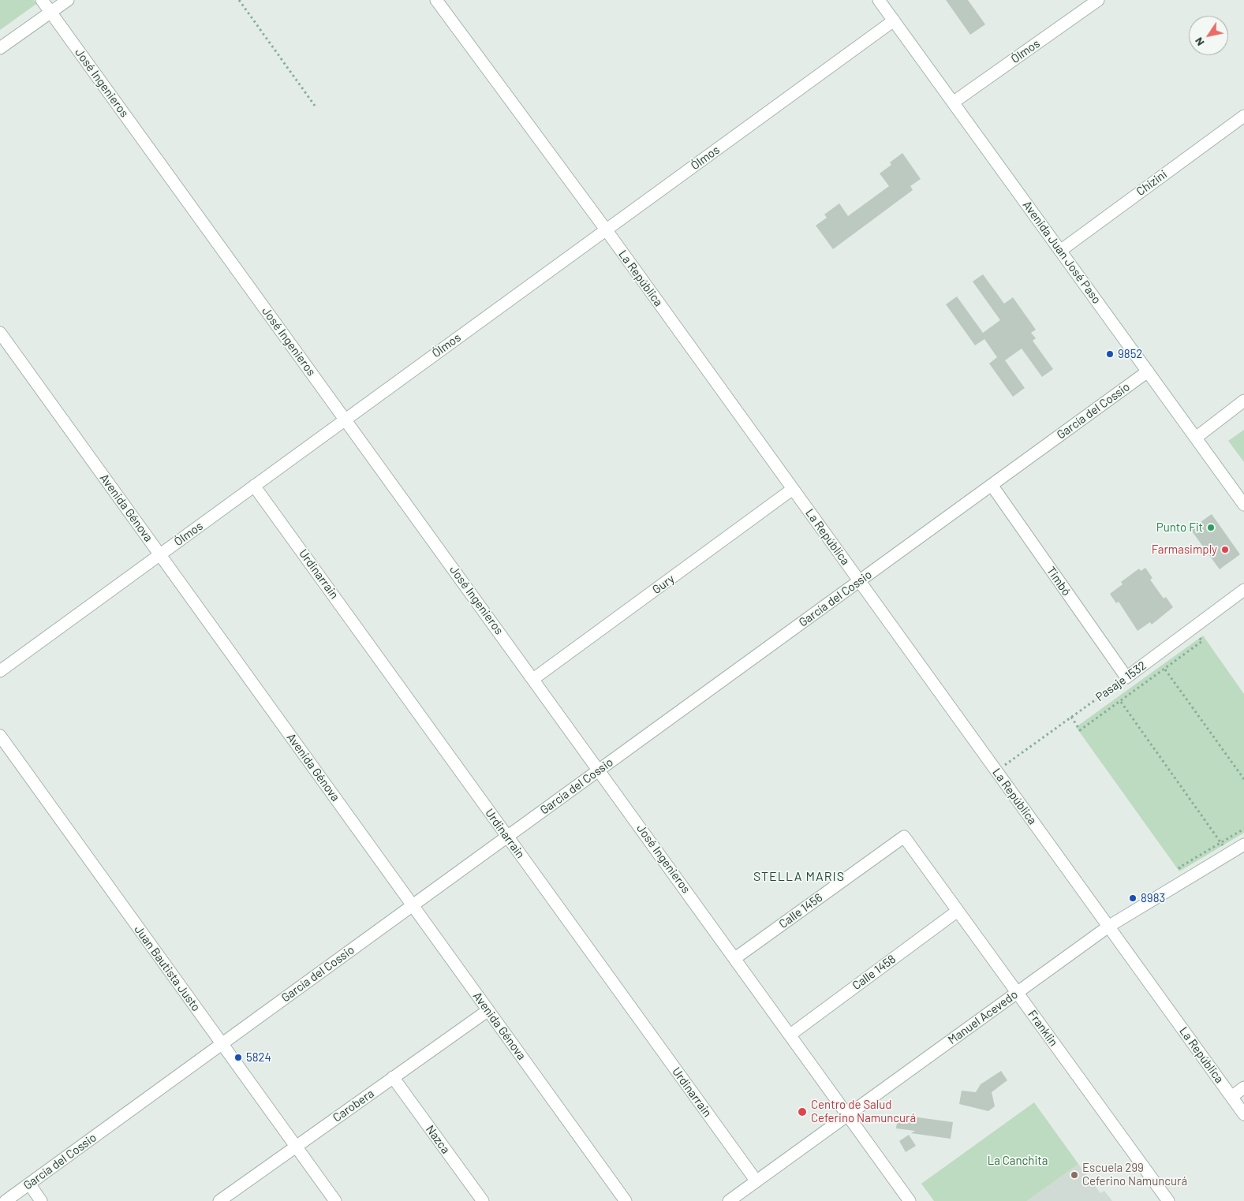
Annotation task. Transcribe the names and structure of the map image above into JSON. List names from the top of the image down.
{
  "streets": {
    "street": [
      "Ólmos",
      "José Ingenieros",
      "Chizini",
      "Avenida Juan José Paso",
      "La República",
      "García del Cossio",
      "Avenida Génova",
      "Urdinarrain",
      "Timbó",
      "Gury",
      "Pasaje 1532",
      "Calle 1456",
      "Juan Bautista Justo",
      "Calle 1458",
      "Manuel Acevedo",
      "Franklin",
      "Carobera",
      "Nazca"
    ]
  },
  "crossings": [
    ["Ólmos", "José Ingenieros"],
    ["Ólmos", "Avenida Juan José Paso"],
    ["Ólmos", "La República"],
    ["Ólmos", "Avenida Génova"],
    ["Ólmos", "Urdinarrain"],
    ["José Ingenieros", "García del Cossio"],
    ["José Ingenieros", "Gury"],
    ["José Ingenieros", "Calle 1456"],
    ["José Ingenieros", "Calle 1458"],
    ["José Ingenieros", "Manuel Acevedo"],
    ["Chizini", "Avenida Juan José Paso"],
    ["Avenida Juan José Paso", "García del Cossio"],
    ["La República", "García del Cossio"],
    ["La República", "Gury"],
    ["La República", "Pasaje 1532"],
    ["La República", "Manuel Acevedo"],
    ["García del Cossio", "Avenida Génova"],
    ["García del Cossio", "Urdinarrain"],
    ["García del Cossio", "Timbó"],
    ["García del Cossio", "Juan Bautista Justo"],
    ["Avenida Génova", "Carobera"],
    ["Urdinarrain", "Manuel Acevedo"],
    ["Timbó", "Pasaje 1532"],
    ["Calle 1456", "Franklin"],
    ["Juan Bautista Justo", "Carobera"],
    ["Calle 1458", "Franklin"],
    ["Manuel Acevedo", "Franklin"],
    ["Carobera", "Nazca"]
  ],
  "districts": ["STELLA MARIS"],
  "parks": ["La Canchita"],
  "places": [
    "9852",
    "Punto Fit",
    "Farmasimply",
    "8983",
    "5824",
    "Centro de Salud Ceferino Namuncurá",
    "Escuela 299 Ceferino Namuncurá"
  ],
  "north": "bottom left"
}
